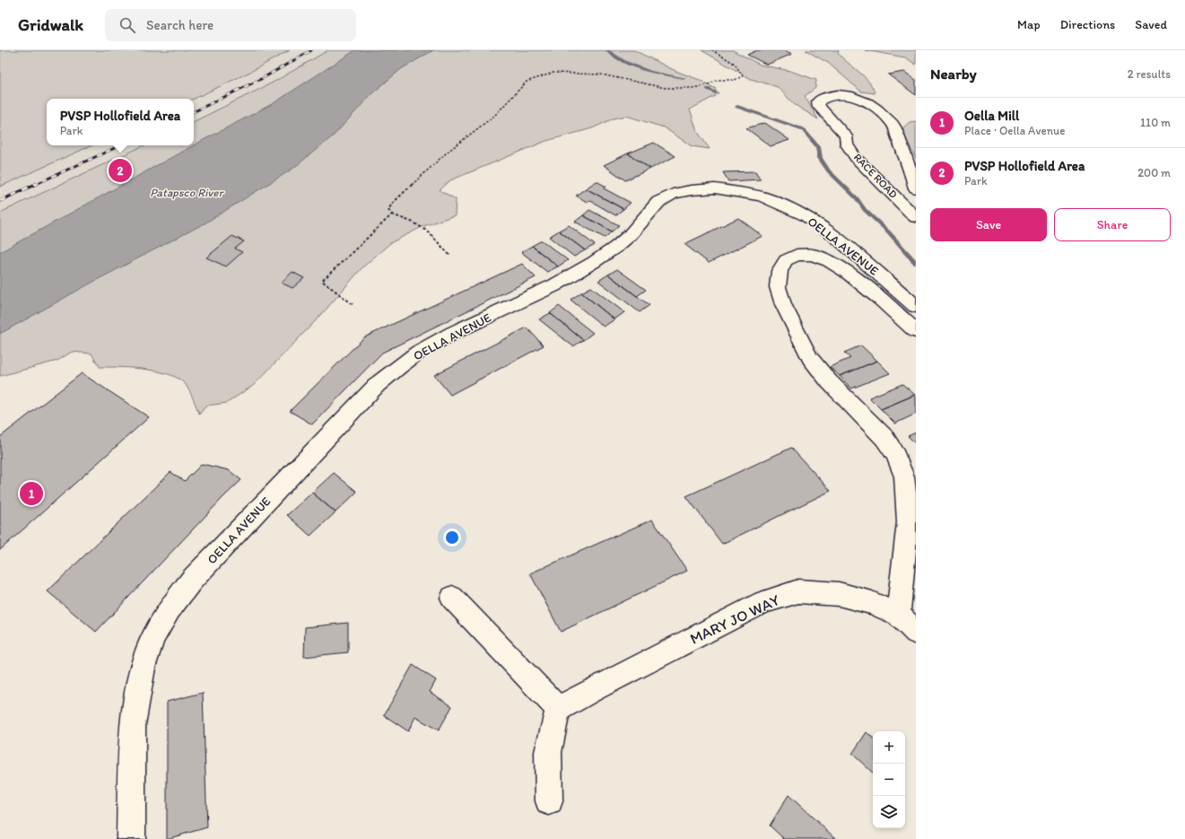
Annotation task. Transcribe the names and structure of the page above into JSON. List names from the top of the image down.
{
  "streets": {
    "street": ["RACE ROAD", "OELLA AVENUE", "MARY JO WAY"]
  },
  "water": ["Patapsco River"],
  "page": {
    "header": "Gridwalk",
    "search": "Search here",
    "nav": ["Map", "Directions", "Saved"],
    "heading": ["Nearby", "2 results"],
    "list": [
      {
        "mark": "1",
        "name": "Oella Mill",
        "note": "Place · Oella Avenue",
        "value": "110 m"
      },
      {
        "mark": "2",
        "name": "PVSP Hollofield Area",
        "note": "Park",
        "value": "200 m"
      }
    ],
    "popup": ["PVSP Hollofield Area", "Park"],
    "pins": ["2", "1"],
    "buttons": ["Save", "Share"],
    "map_buttons": ["+", "−"]
  }
}
